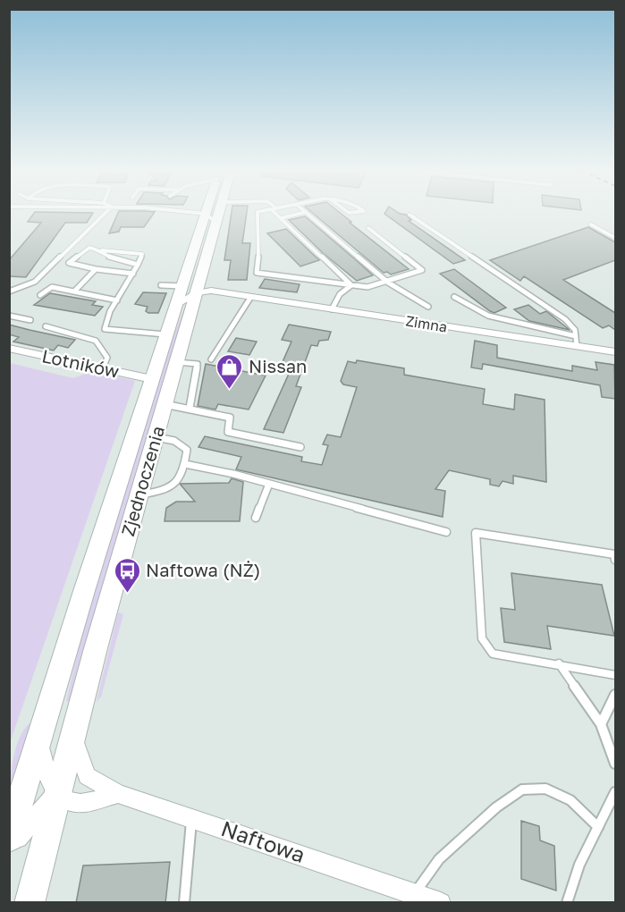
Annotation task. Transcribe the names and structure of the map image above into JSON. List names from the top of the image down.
{
  "streets": {
    "main road": ["Zjednoczenia"],
    "street": ["Zimna", "Lotników", "Naftowa"]
  },
  "crossings": [
    ["Zimna", "Zjednoczenia"],
    ["Lotników", "Zjednoczenia"]
  ],
  "places": {
    "shop": ["Nissan"],
    "bus stop": ["Naftowa (NŻ)"]
  }
}
